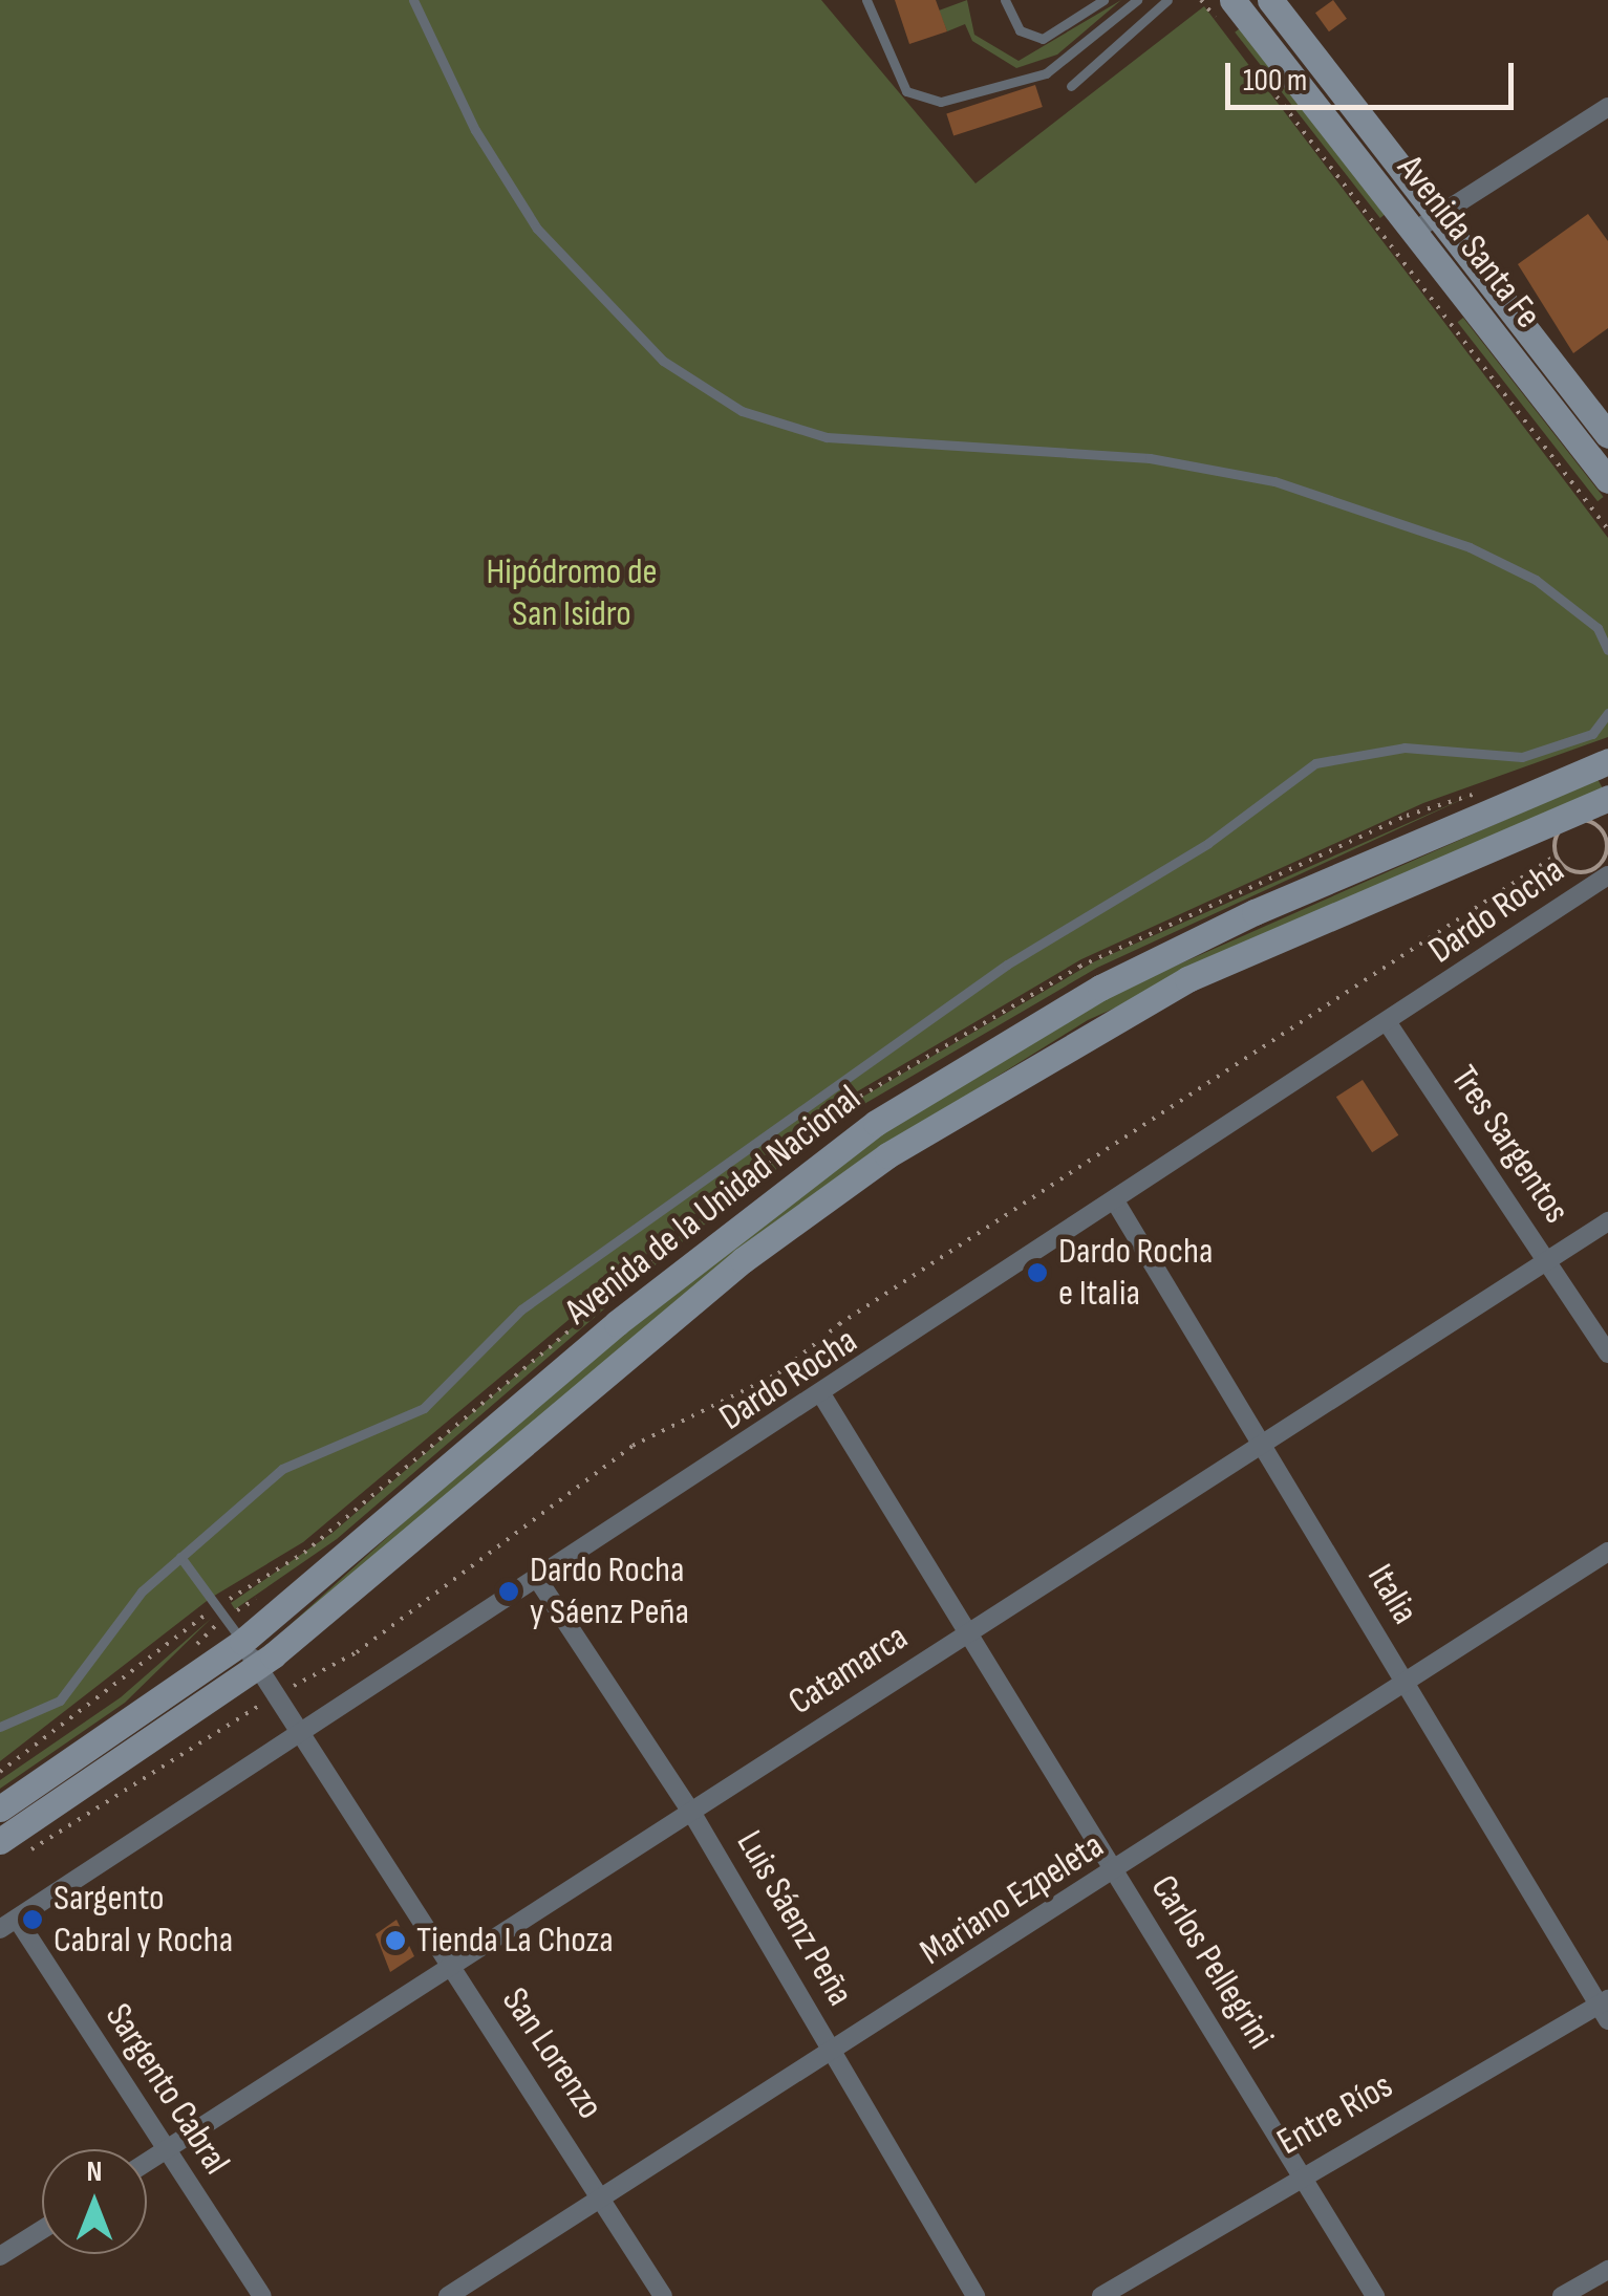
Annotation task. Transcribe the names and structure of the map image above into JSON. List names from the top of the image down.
{
  "streets": {
    "main road": ["Avenida Santa Fe", "Avenida de la Unidad Nacional"],
    "street": [
      "Dardo Rocha",
      "Tres Sargentos",
      "Italia",
      "Catamarca",
      "Mariano Ezpeleta",
      "Luis Sáenz Peña",
      "Carlos Pellegrini",
      "San Lorenzo",
      "Sargento Cabral",
      "Entre Ríos"
    ]
  },
  "crossings": [
    ["Dardo Rocha", "Tres Sargentos"],
    ["Dardo Rocha", "Italia"],
    ["Dardo Rocha", "Luis Sáenz Peña"],
    ["Dardo Rocha", "Carlos Pellegrini"],
    ["Dardo Rocha", "San Lorenzo"],
    ["Dardo Rocha", "Sargento Cabral"],
    ["Tres Sargentos", "Catamarca"],
    ["Avenida de la Unidad Nacional", "San Lorenzo"],
    ["Italia", "Catamarca"],
    ["Italia", "Mariano Ezpeleta"],
    ["Italia", "Entre Ríos"],
    ["Catamarca", "Luis Sáenz Peña"],
    ["Catamarca", "Carlos Pellegrini"],
    ["Catamarca", "San Lorenzo"],
    ["Catamarca", "Sargento Cabral"],
    ["Mariano Ezpeleta", "Luis Sáenz Peña"],
    ["Mariano Ezpeleta", "Carlos Pellegrini"],
    ["Mariano Ezpeleta", "San Lorenzo"],
    ["Carlos Pellegrini", "Entre Ríos"]
  ],
  "parks": ["Hipódromo de San Isidro"],
  "places": [
    "Dardo Rocha e Italia",
    "Dardo Rocha y Sáenz Peña",
    "Sargento Cabral y Rocha",
    "Tienda La Choza"
  ],
  "scale_bar": "100 m",
  "north": "top"
}
